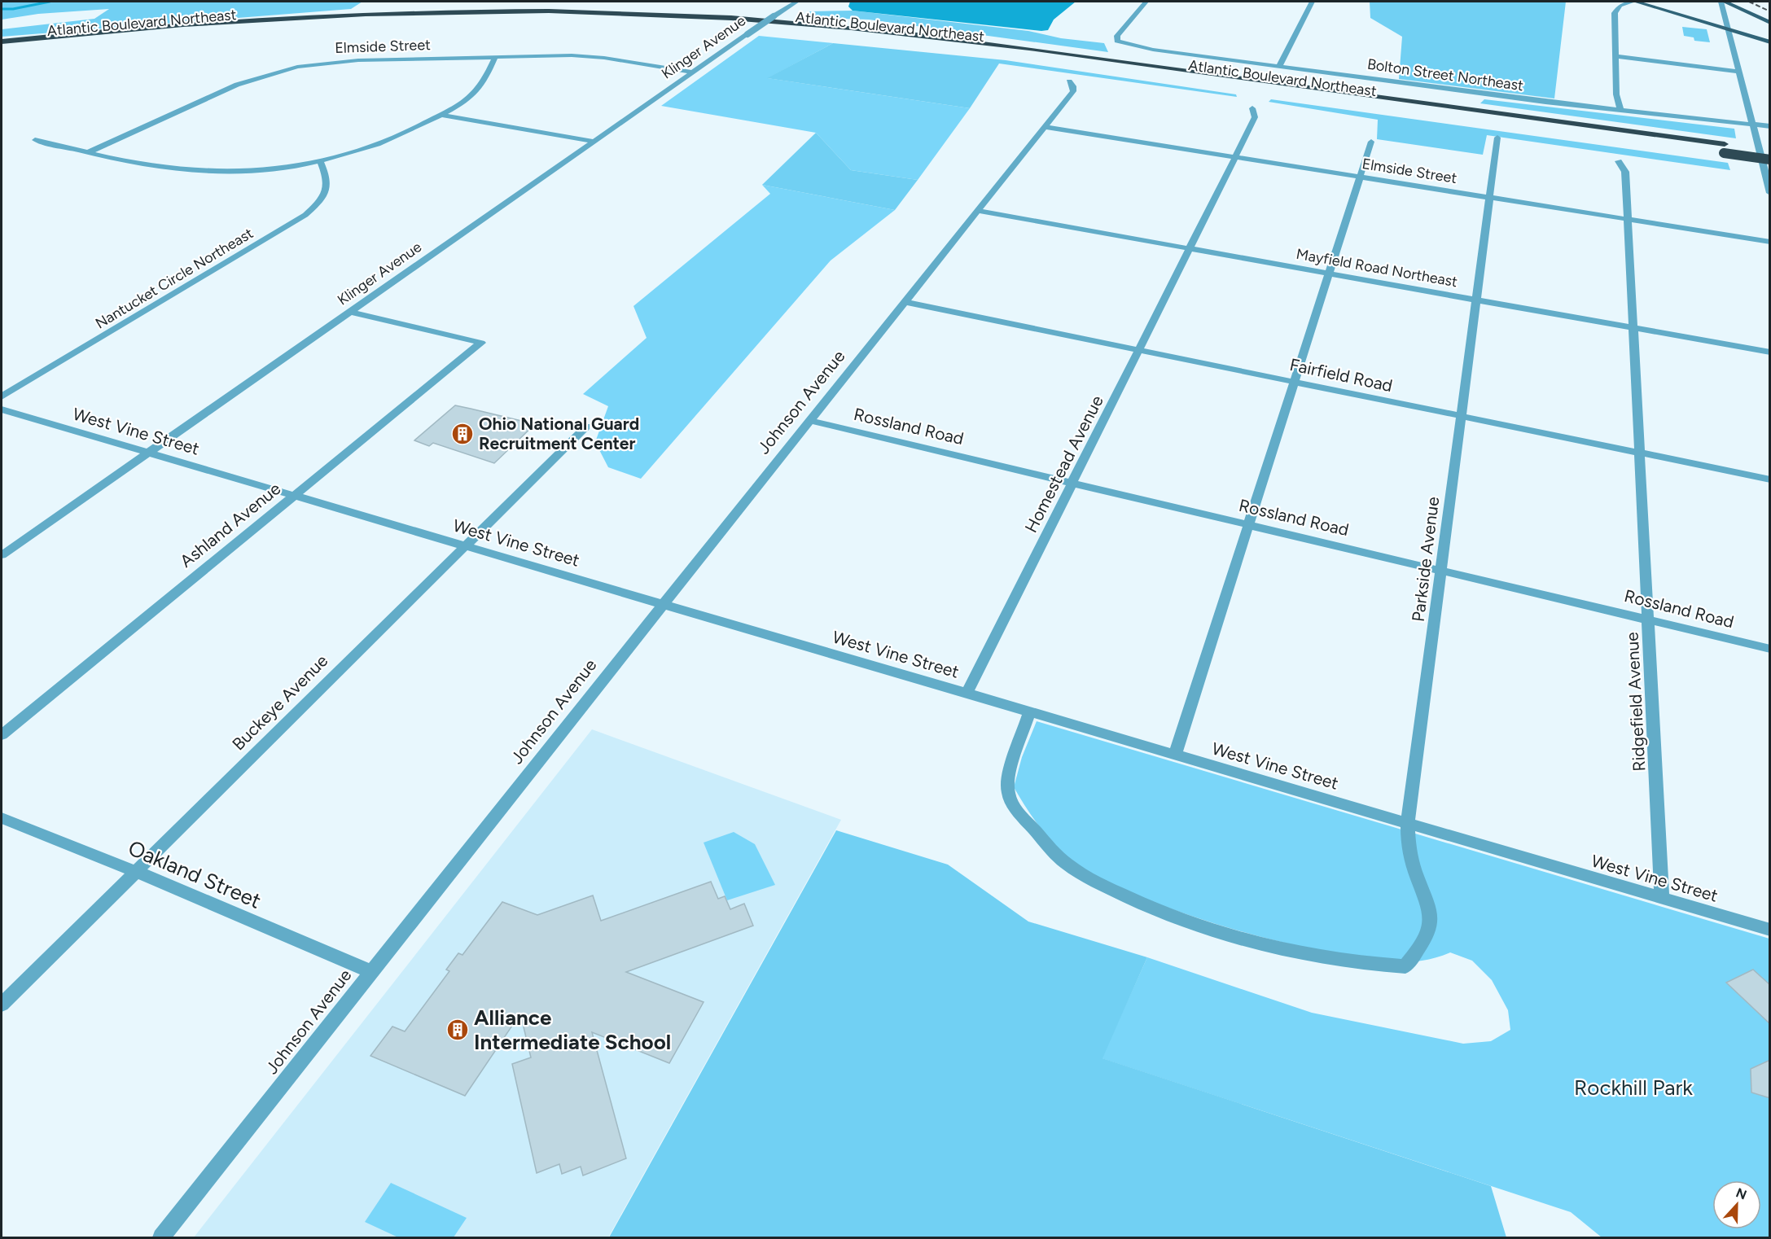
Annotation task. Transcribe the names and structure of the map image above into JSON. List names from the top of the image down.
{
  "streets": {
    "highway": ["Atlantic Boulevard Northeast"],
    "street": [
      "Elmside Street",
      "Klinger Avenue",
      "Bolton Street Northeast",
      "Mayfield Road Northeast",
      "Nantucket Circle Northeast",
      "Fairfield Road",
      "Johnson Avenue",
      "Rossland Road",
      "West Vine Street",
      "Homestead Avenue",
      "Ashland Avenue",
      "Parkside Avenue",
      "Ridgefield Avenue",
      "Buckeye Avenue",
      "Oakland Street"
    ]
  },
  "crossings": [
    ["Elmside Street", "Klinger Avenue"],
    ["Elmside Street", "Johnson Avenue"],
    ["Elmside Street", "Homestead Avenue"],
    ["Elmside Street", "Parkside Avenue"],
    ["Elmside Street", "Ridgefield Avenue"],
    ["Klinger Avenue", "West Vine Street"],
    ["Klinger Avenue", "Ashland Avenue"],
    ["Mayfield Road Northeast", "Johnson Avenue"],
    ["Mayfield Road Northeast", "Homestead Avenue"],
    ["Mayfield Road Northeast", "Parkside Avenue"],
    ["Mayfield Road Northeast", "Ridgefield Avenue"],
    ["Fairfield Road", "Johnson Avenue"],
    ["Fairfield Road", "Homestead Avenue"],
    ["Fairfield Road", "Parkside Avenue"],
    ["Fairfield Road", "Ridgefield Avenue"],
    ["Johnson Avenue", "Rossland Road"],
    ["Johnson Avenue", "West Vine Street"],
    ["Johnson Avenue", "Oakland Street"],
    ["Rossland Road", "Homestead Avenue"],
    ["Rossland Road", "Parkside Avenue"],
    ["Rossland Road", "Ridgefield Avenue"],
    ["West Vine Street", "Homestead Avenue"],
    ["West Vine Street", "Ashland Avenue"],
    ["West Vine Street", "Parkside Avenue"],
    ["West Vine Street", "Ridgefield Avenue"],
    ["West Vine Street", "Buckeye Avenue"],
    ["Buckeye Avenue", "Oakland Street"]
  ],
  "parks": ["Rockhill Park"],
  "places": {
    "building": ["Ohio National Guard Recruitment Center", "Alliance Intermediate School"]
  },
  "north": "top"
}
